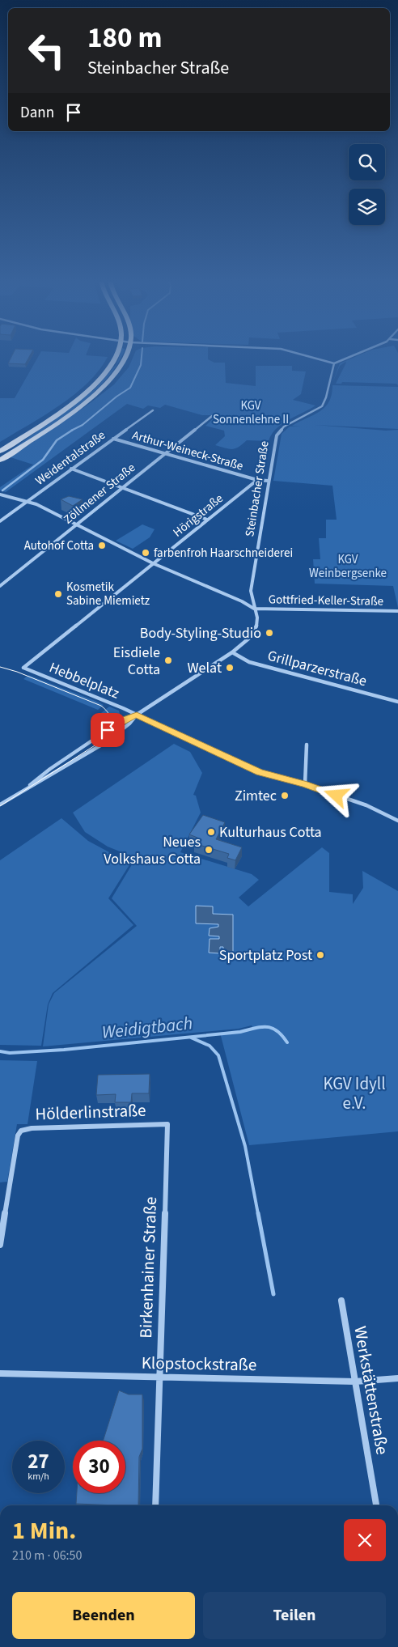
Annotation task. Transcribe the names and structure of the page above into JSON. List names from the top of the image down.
{
  "streets": {
    "street": [
      "Arthur-Weineck-Straße",
      "Weidentalstraße",
      "Steinbacher Straße",
      "Zöllmener Straße",
      "Hörigstraße",
      "Gottfried-Keller-Straße",
      "Grillparzerstraße",
      "Hebbelplatz",
      "Hölderlinstraße",
      "Birkenhainer Straße",
      "Klopstockstraße",
      "Werkstättenstraße"
    ]
  },
  "crossings": [
    ["Arthur-Weineck-Straße", "Weidentalstraße"],
    ["Arthur-Weineck-Straße", "Zöllmener Straße"],
    ["Arthur-Weineck-Straße", "Hörigstraße"],
    ["Steinbacher Straße", "Gottfried-Keller-Straße"],
    ["Steinbacher Straße", "Grillparzerstraße"],
    ["Hörigstraße", "Hebbelplatz"],
    ["Hölderlinstraße", "Birkenhainer Straße"],
    ["Birkenhainer Straße", "Klopstockstraße"],
    ["Klopstockstraße", "Werkstättenstraße"]
  ],
  "water": ["Weidigtbach"],
  "parks": ["KGV Sonnenlehne II", "KGV Weinbergsenke", "KGV Idyll e.V."],
  "places": [
    "Autohof Cotta",
    "farbenfroh Haarschneiderei",
    "Kosmetik Sabine Miemietz",
    "Body-Styling-Studio",
    "Eisdiele Cotta",
    "Welat",
    "Zimtec",
    "Kulturhaus Cotta",
    "Neues Volkshaus Cotta",
    "Sportplatz Post"
  ],
  "page": {
    "turn": ["180 m", "Steinbacher Straße"],
    "then": "Dann",
    "speed": "27 km/h",
    "limit": "30",
    "heading": ["1 Min.", "210 m · 06:50"],
    "buttons": ["Beenden", "Teilen"]
  }
}
